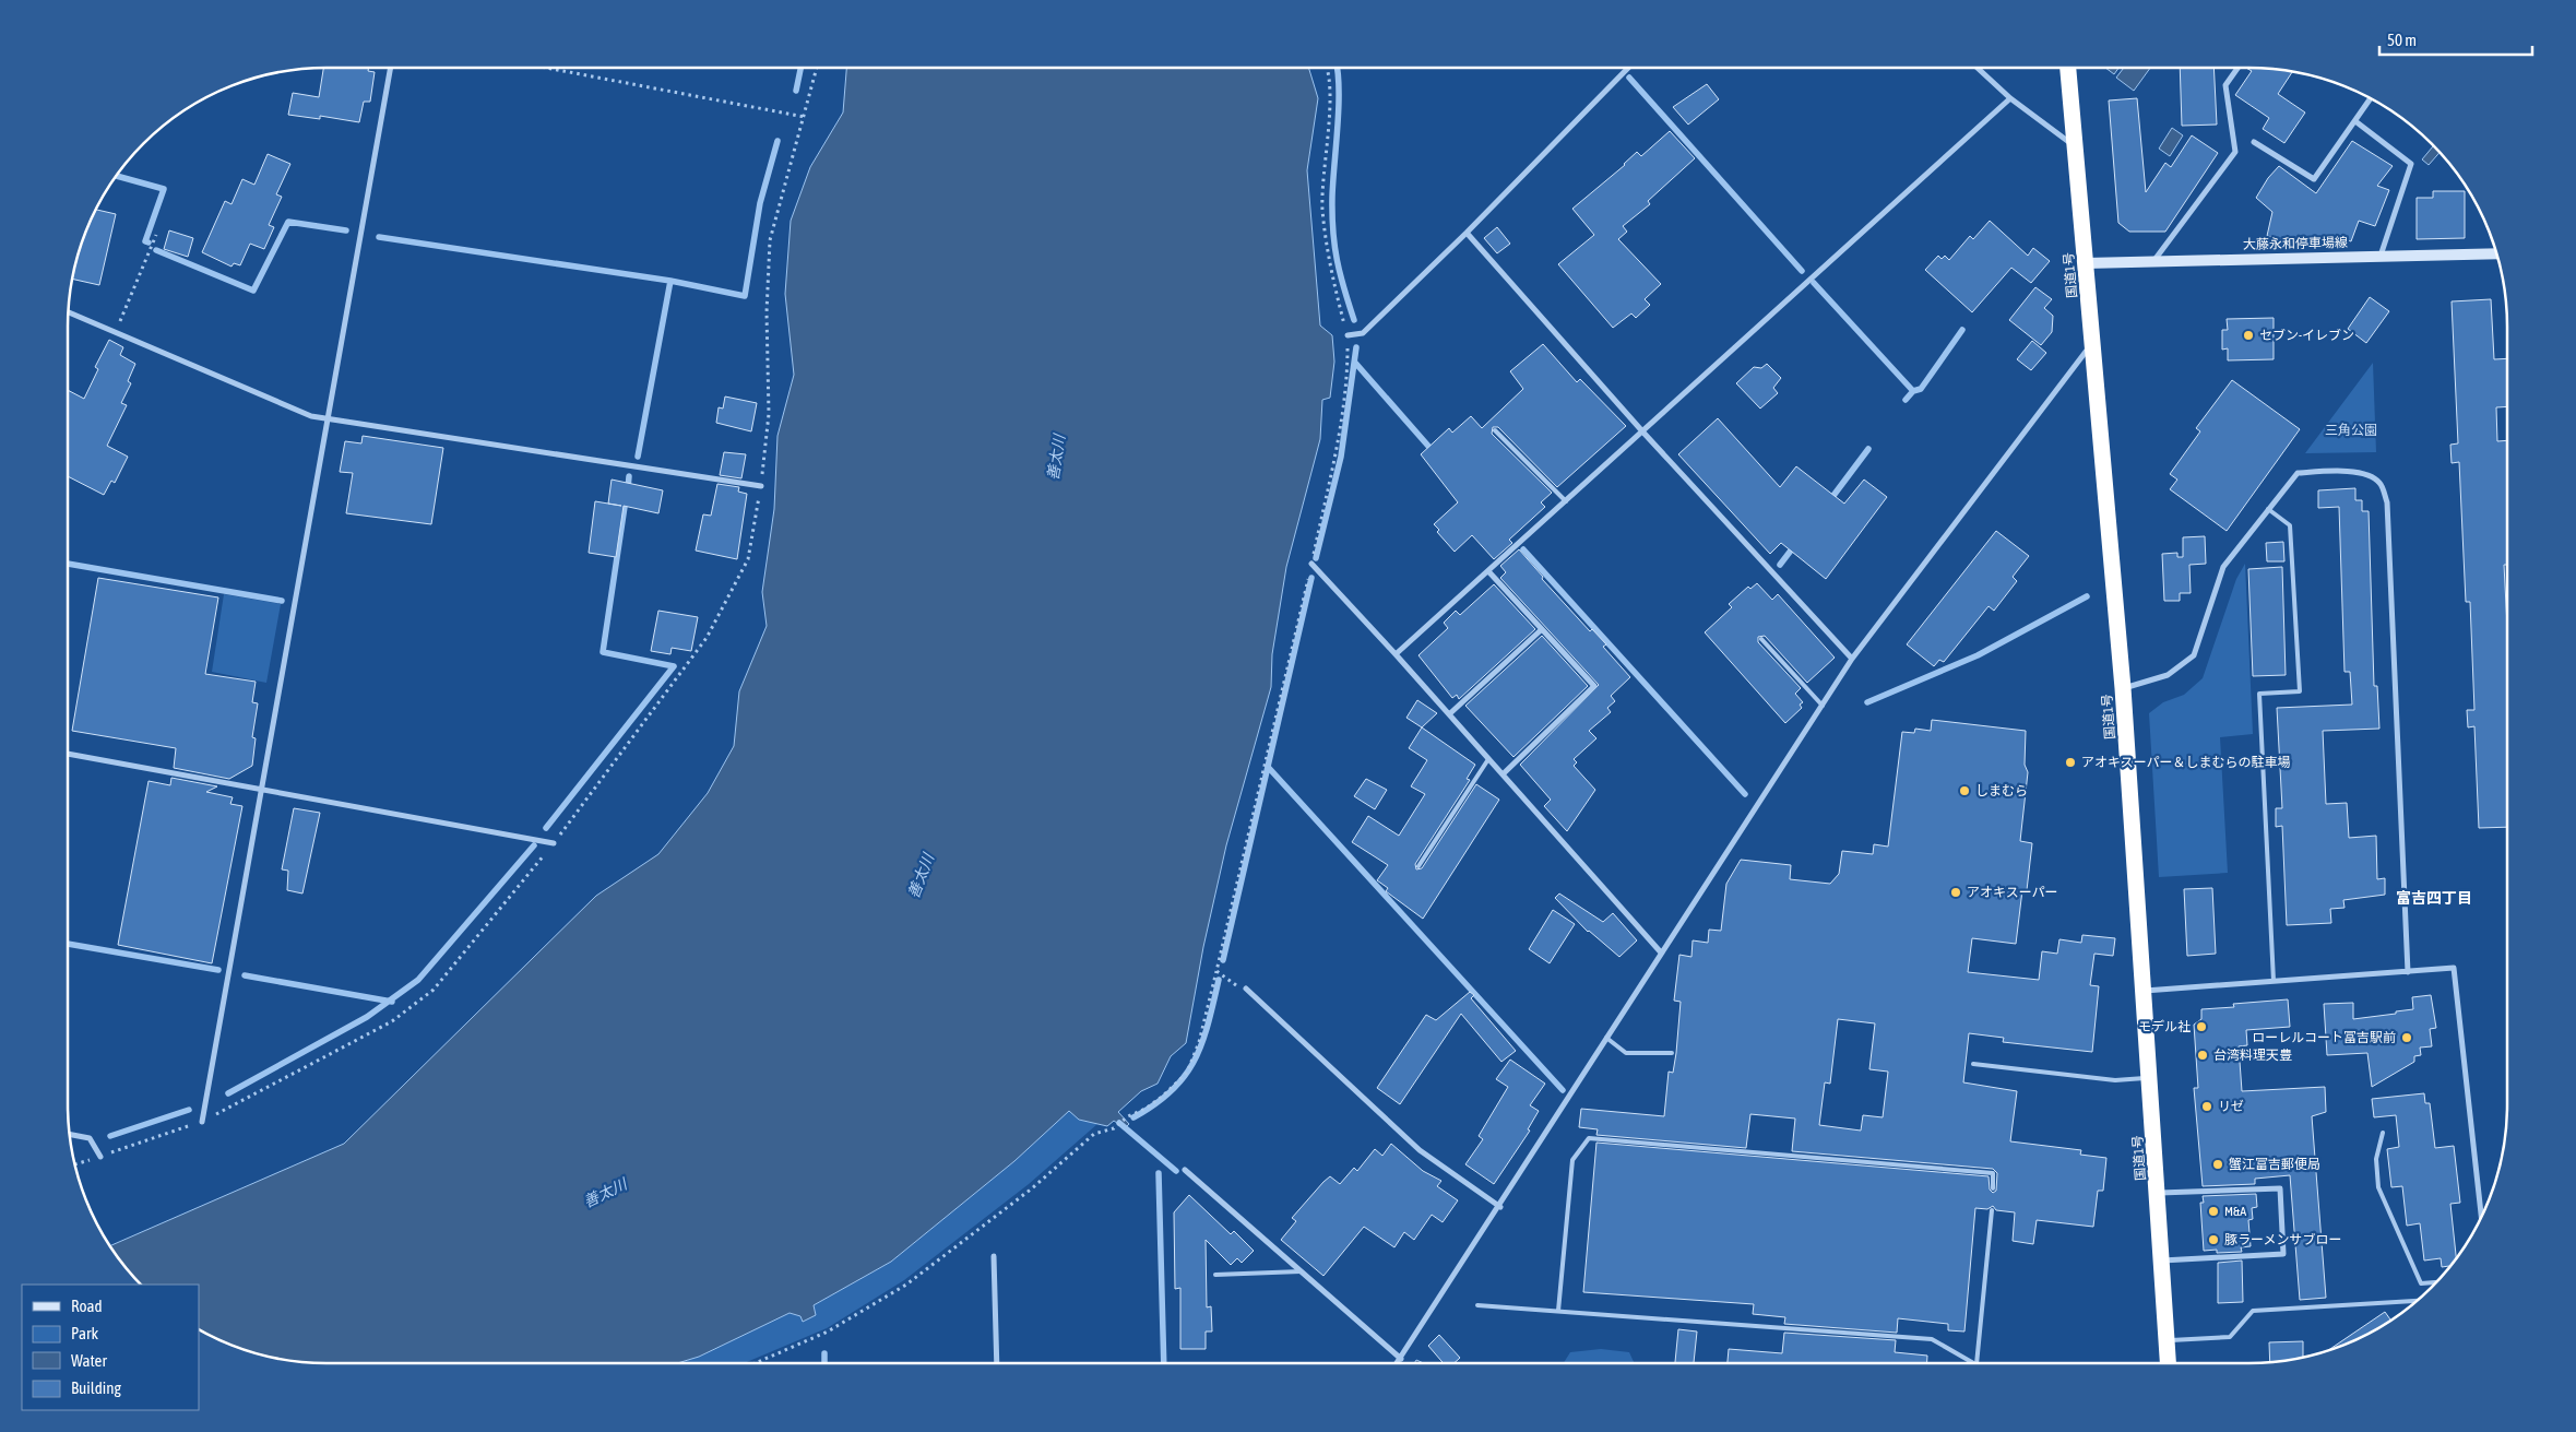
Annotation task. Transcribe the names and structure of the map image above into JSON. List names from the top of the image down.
{
  "streets": {
    "highway": ["国道1号"],
    "main road": ["大藤永和停車場線"]
  },
  "crossings": [
    ["大藤永和停車場線", "国道1号"]
  ],
  "districts": ["富吉四丁目"],
  "water": ["善太川"],
  "parks": ["三角公園"],
  "places": [
    "セブン-イレブン",
    "アオキスーパー＆しまむらの駐車場",
    "しまむら",
    "アオキスーパー",
    "モデル社",
    "ローレルコート冨吉駅前",
    "台湾料理天豊",
    "リゼ",
    "蟹江富吉郵便局",
    "M&A",
    "豚ラーメンサブロー"
  ],
  "legend": [
    "Road",
    "Park",
    "Water",
    "Building"
  ],
  "scale_bar": "50 m"
}
